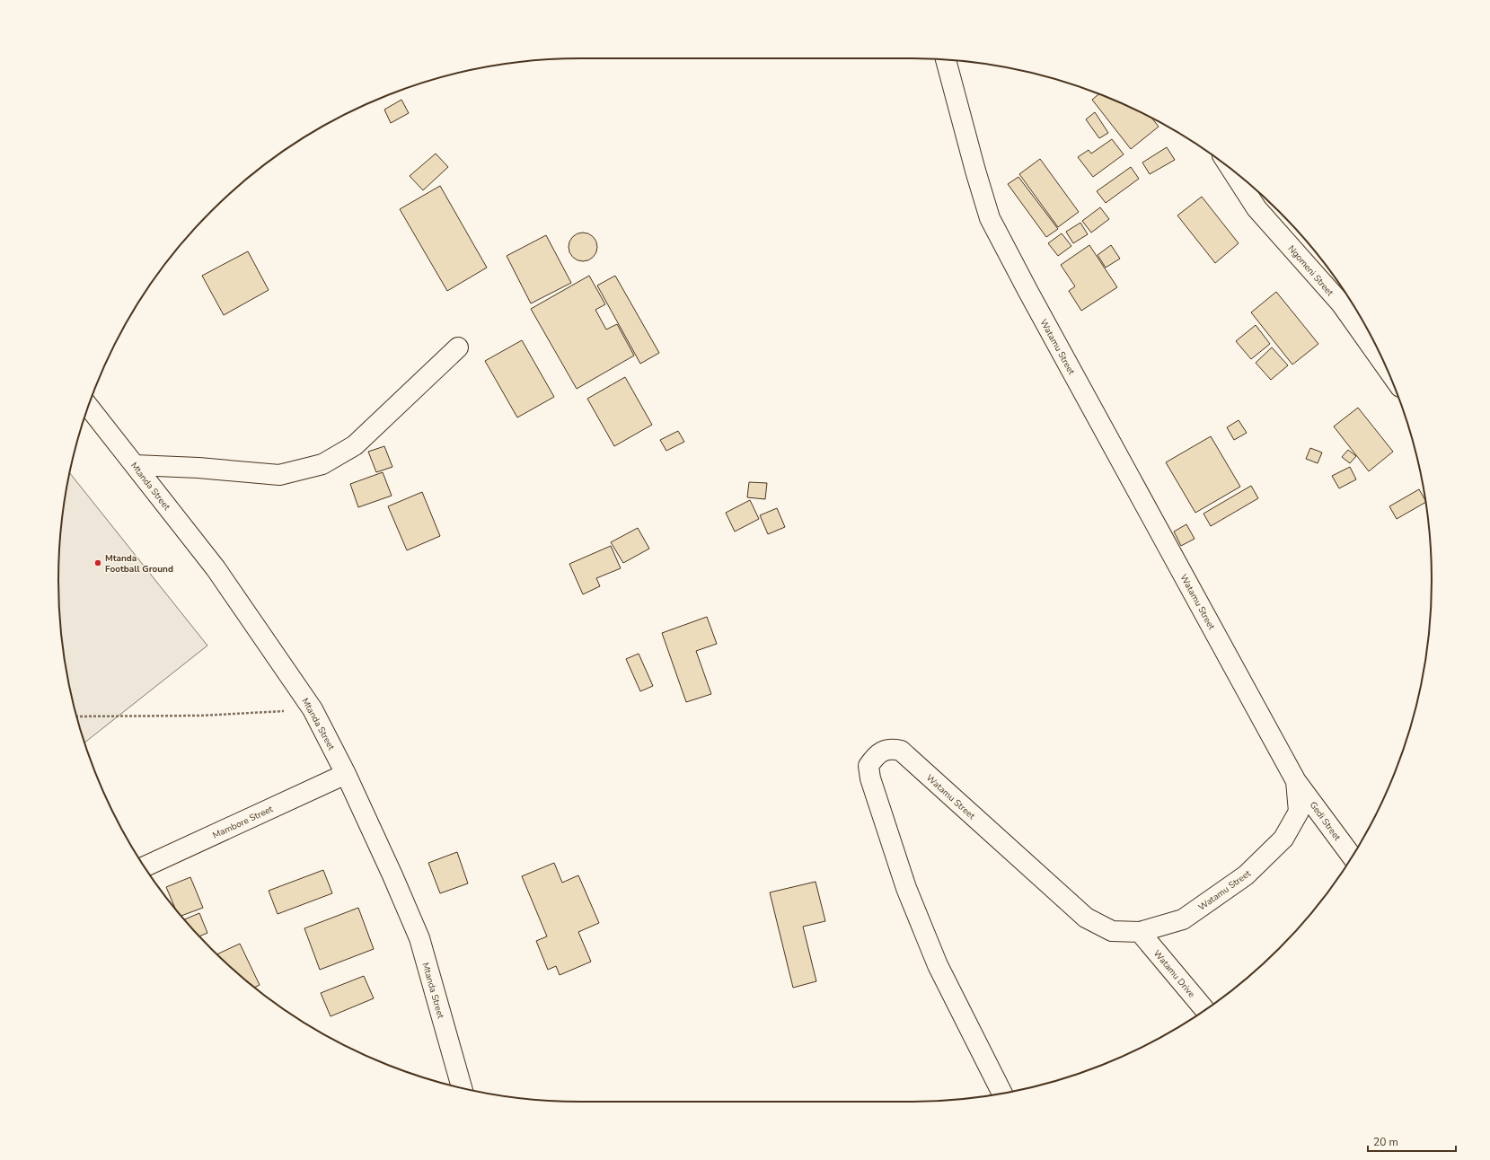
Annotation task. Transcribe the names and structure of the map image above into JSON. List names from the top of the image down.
{
  "streets": {
    "street": [
      "Ngomeni Street",
      "Watamu Street",
      "Mtanda Street",
      "Gedi Street",
      "Mambore Street",
      "Watamu Drive"
    ]
  },
  "crossings": [
    ["Watamu Street", "Gedi Street"],
    ["Watamu Street", "Watamu Drive"],
    ["Mtanda Street", "Mambore Street"]
  ],
  "places": ["Mtanda Football Ground"],
  "scale_bar": "20 m"
}
